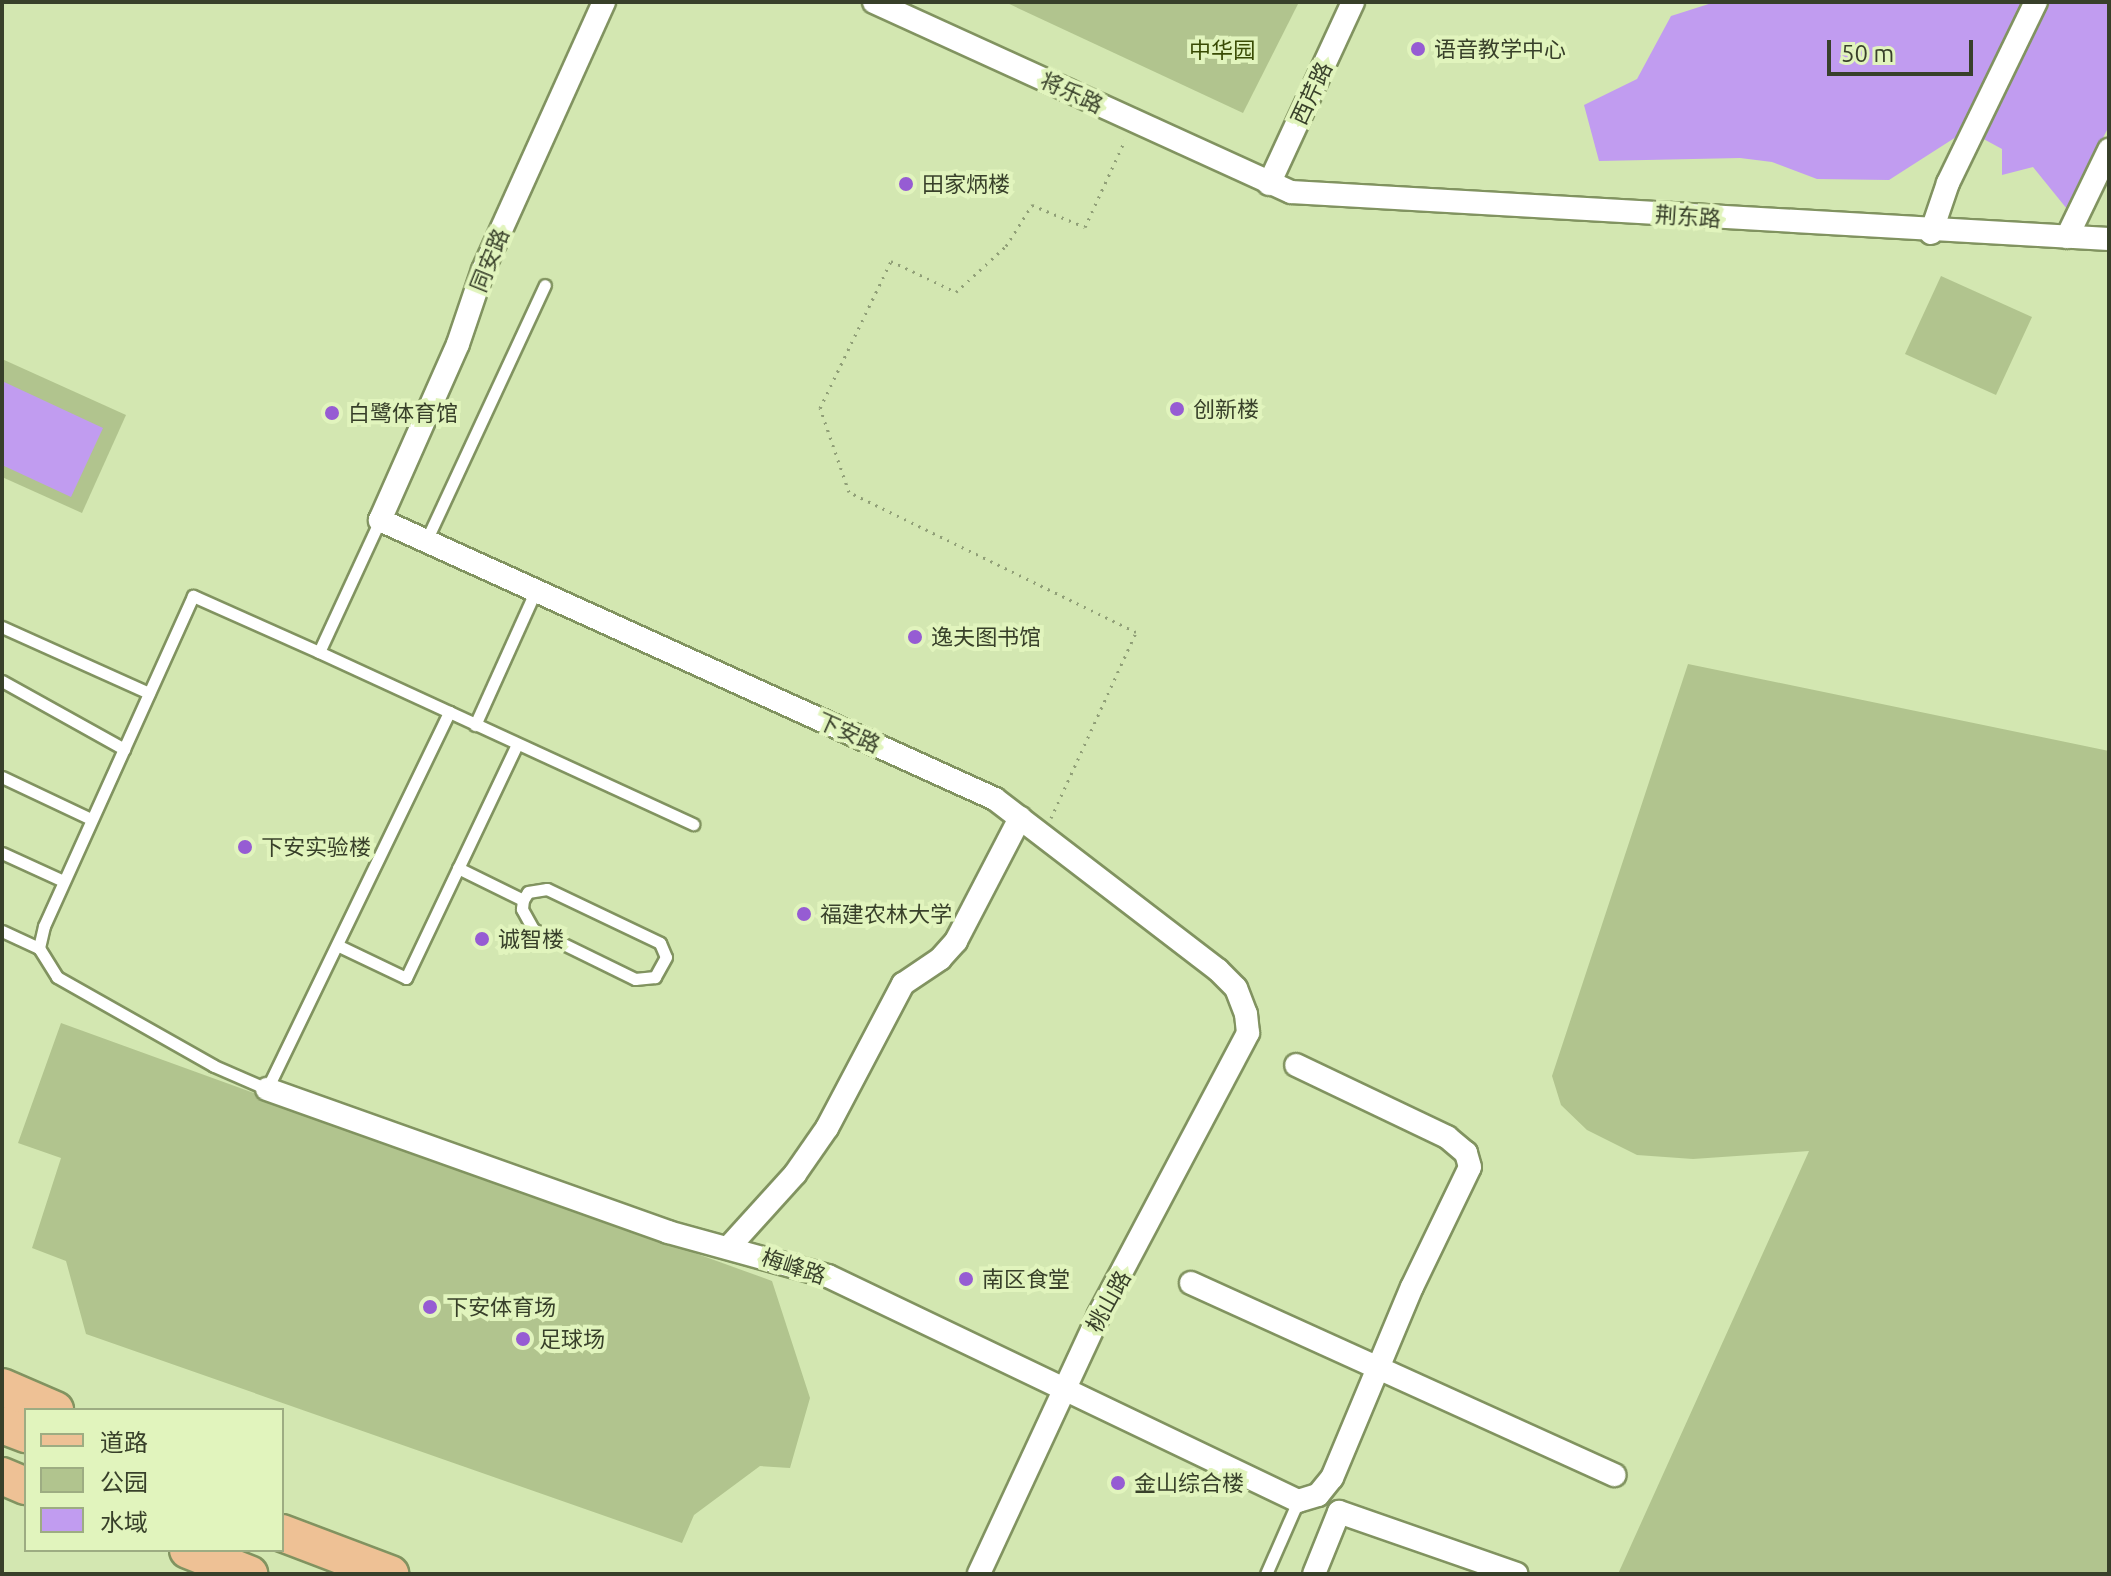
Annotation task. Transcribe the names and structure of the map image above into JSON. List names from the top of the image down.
{
  "streets": {
    "street": [
      "将乐路",
      "西芹路",
      "荆东路",
      "同安路",
      "下安路",
      "梅峰路",
      "桃山路"
    ]
  },
  "crossings": [
    ["将乐路", "西芹路"],
    ["将乐路", "荆东路"],
    ["西芹路", "荆东路"],
    ["同安路", "下安路"],
    ["下安路", "桃山路"],
    ["梅峰路", "桃山路"]
  ],
  "parks": ["中华园"],
  "places": [
    "语音教学中心",
    "田家炳楼",
    "创新楼",
    "白鹭体育馆",
    "逸夫图书馆",
    "下安实验楼",
    "福建农林大学",
    "诚智楼",
    "南区食堂",
    "下安体育场",
    "足球场",
    "金山综合楼"
  ],
  "legend": ["道路", "公园", "水域"],
  "scale_bar": "50 m"
}
